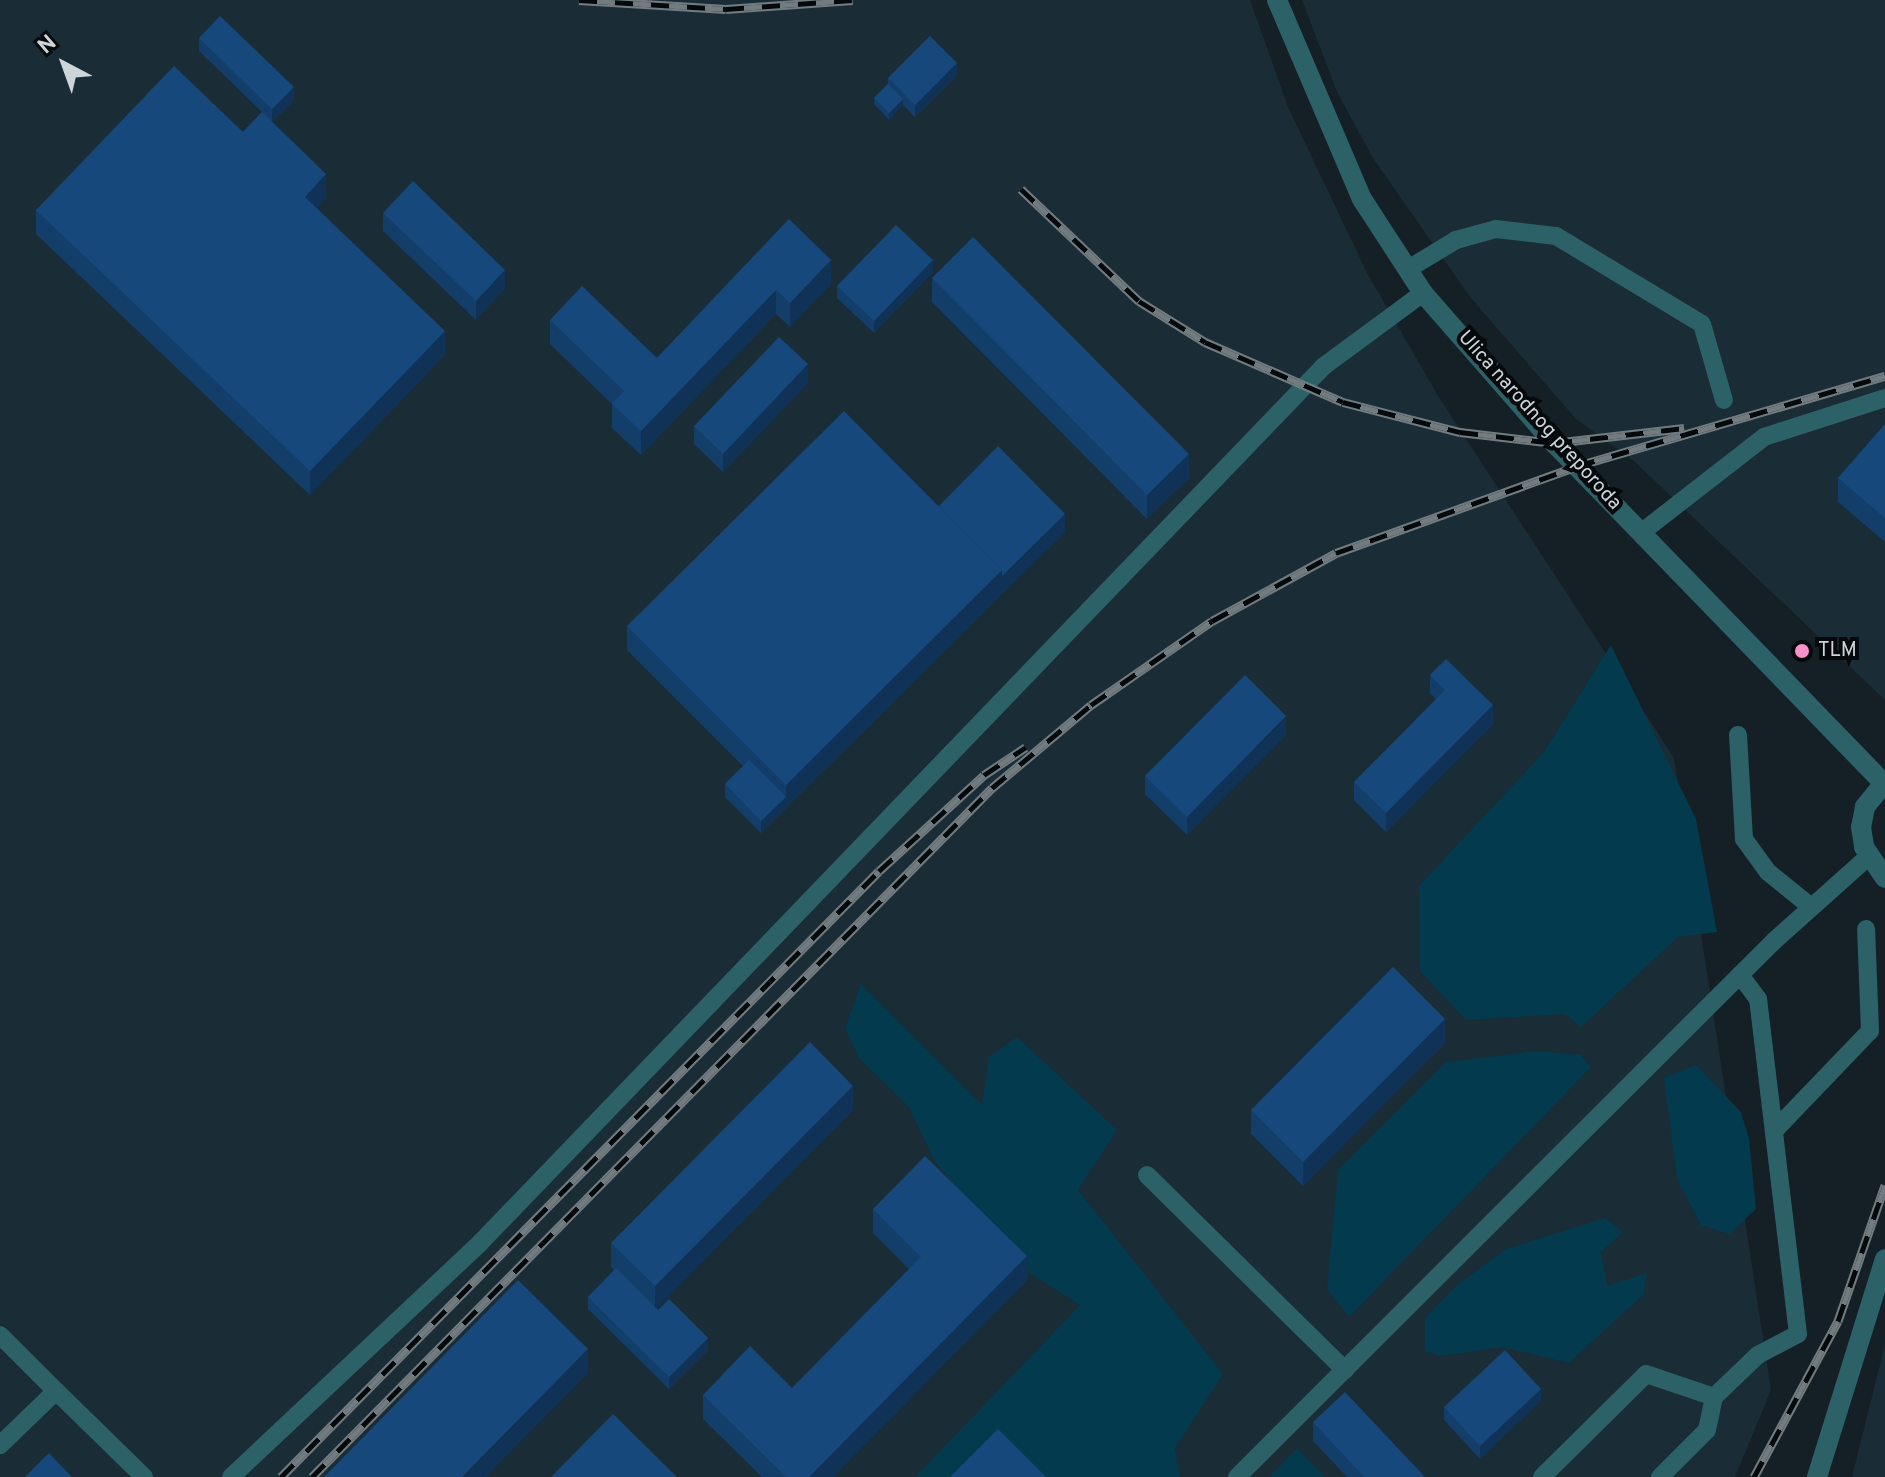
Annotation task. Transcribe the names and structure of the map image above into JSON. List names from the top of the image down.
{
  "streets": {
    "street": ["Ulica narodnog preporoda"]
  },
  "places": ["TLM"],
  "north": "top left"
}
